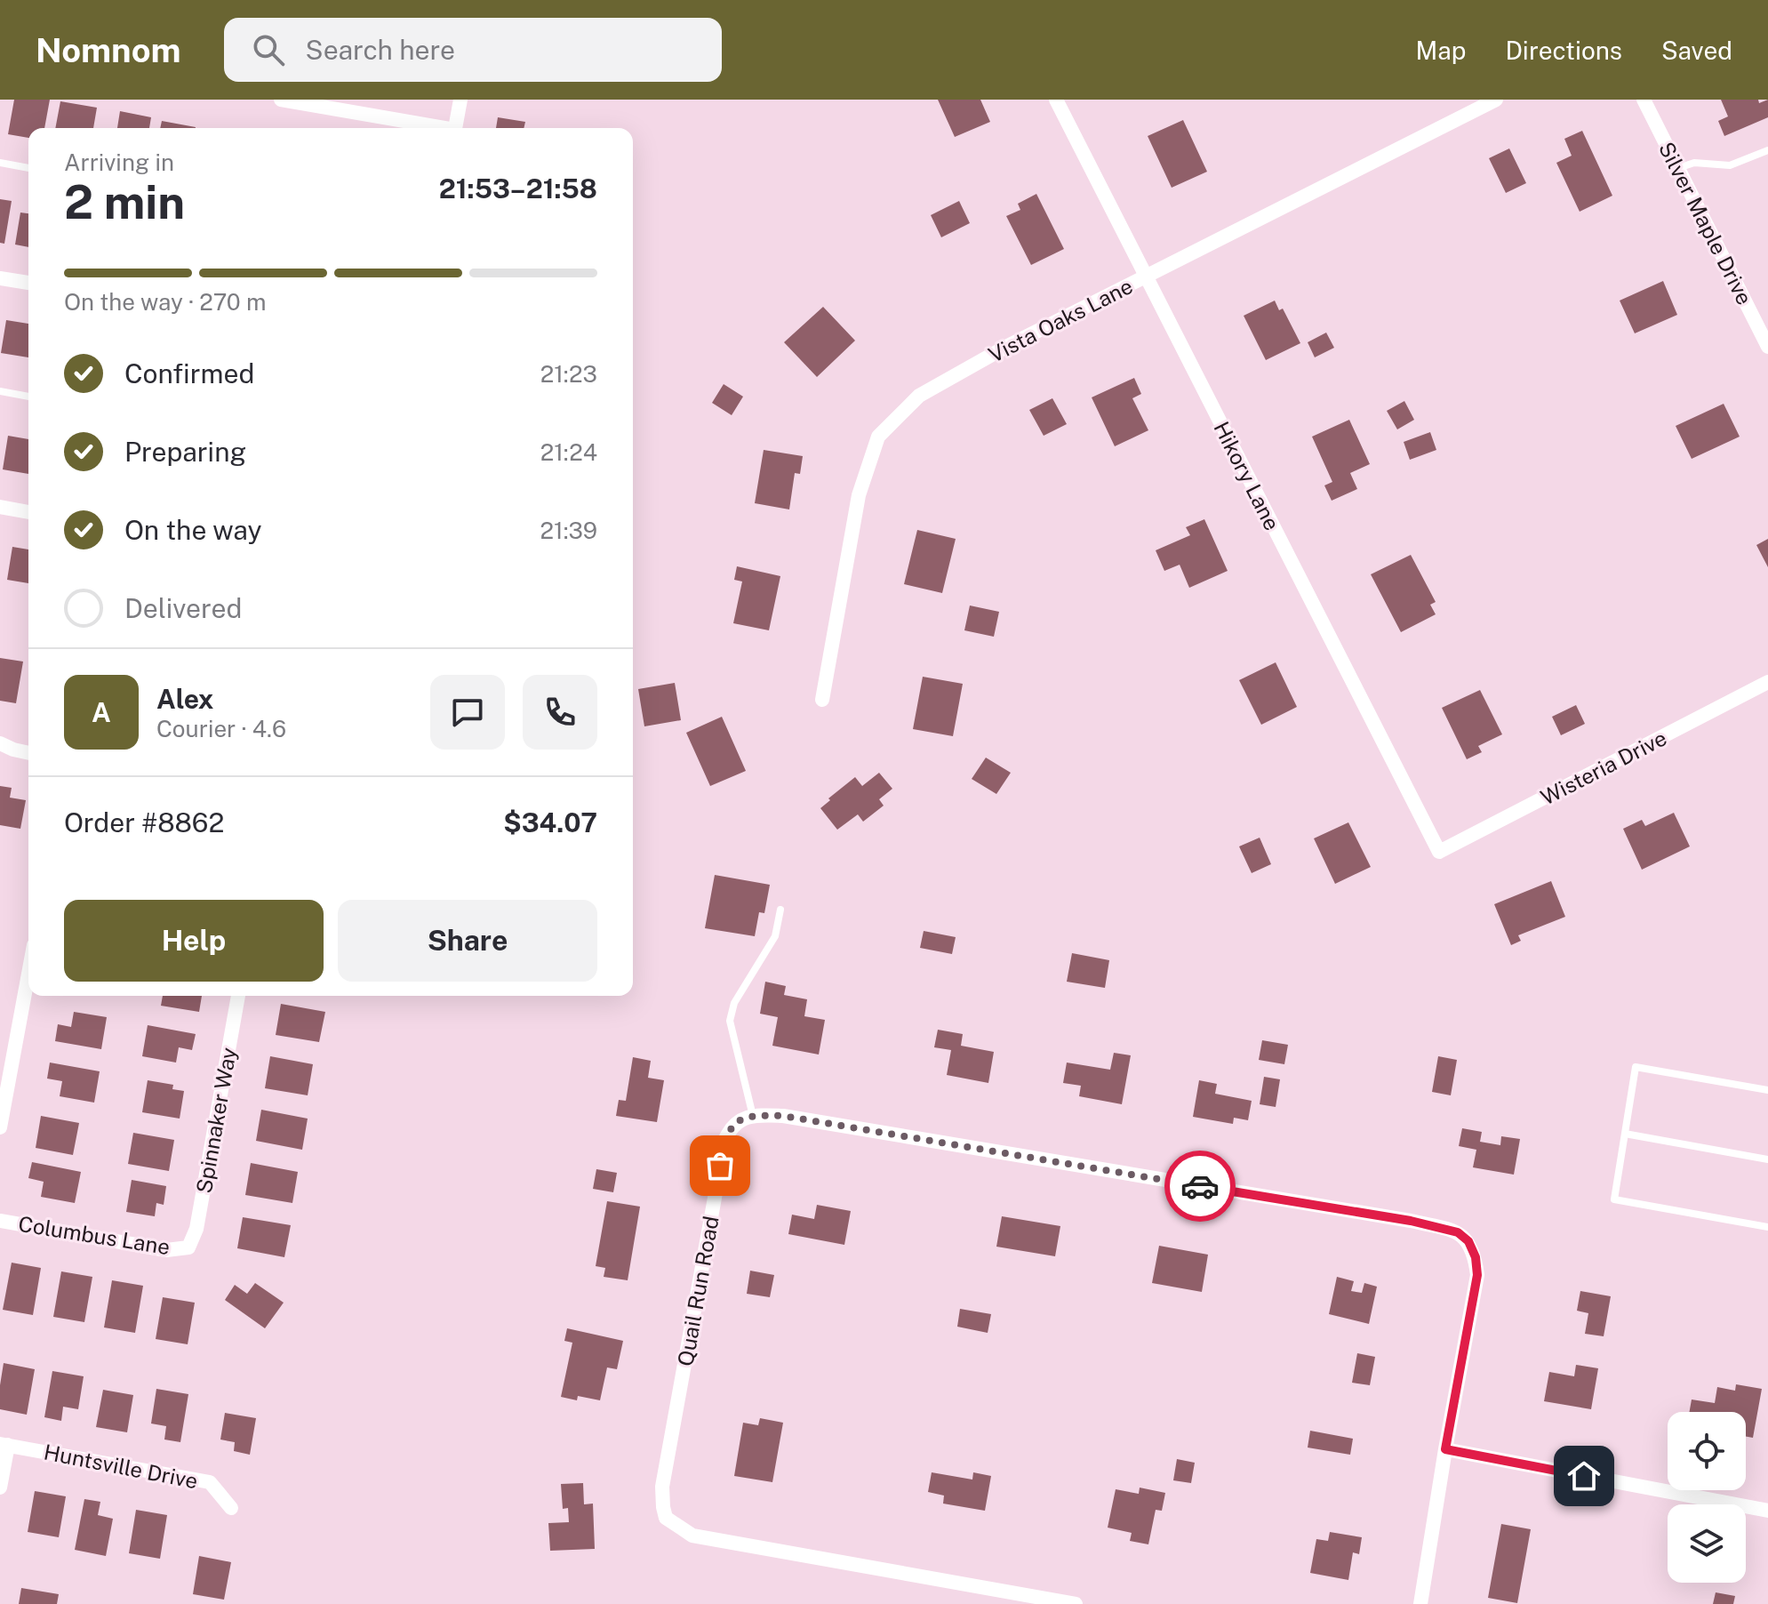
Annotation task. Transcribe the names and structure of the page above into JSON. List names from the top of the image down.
{
  "streets": {
    "street": [
      "Silver Maple Drive",
      "Vista Oaks Lane",
      "Hikory Lane",
      "Wisteria Drive",
      "Spinnaker Way",
      "Columbus Lane",
      "Quail Run Road",
      "Huntsville Drive"
    ]
  },
  "crossings": [
    ["Vista Oaks Lane", "Hikory Lane"],
    ["Hikory Lane", "Wisteria Drive"],
    ["Spinnaker Way", "Columbus Lane"]
  ],
  "page": {
    "header": "Nomnom",
    "search": "Search here",
    "nav": ["Map", "Directions", "Saved"],
    "heading": ["2 min", "Arriving in", "21:53–21:58"],
    "panel": [
      "Alex",
      "Courier · 4.6",
      "Order #8862",
      "$34.07"
    ],
    "bar": "On the way · 270 m",
    "list": [
      ["Confirmed", "21:23"],
      ["Preparing", "21:24"],
      ["On the way", "21:39"],
      "Delivered"
    ],
    "round": "A",
    "buttons": ["Help", "Share"]
  }
}
